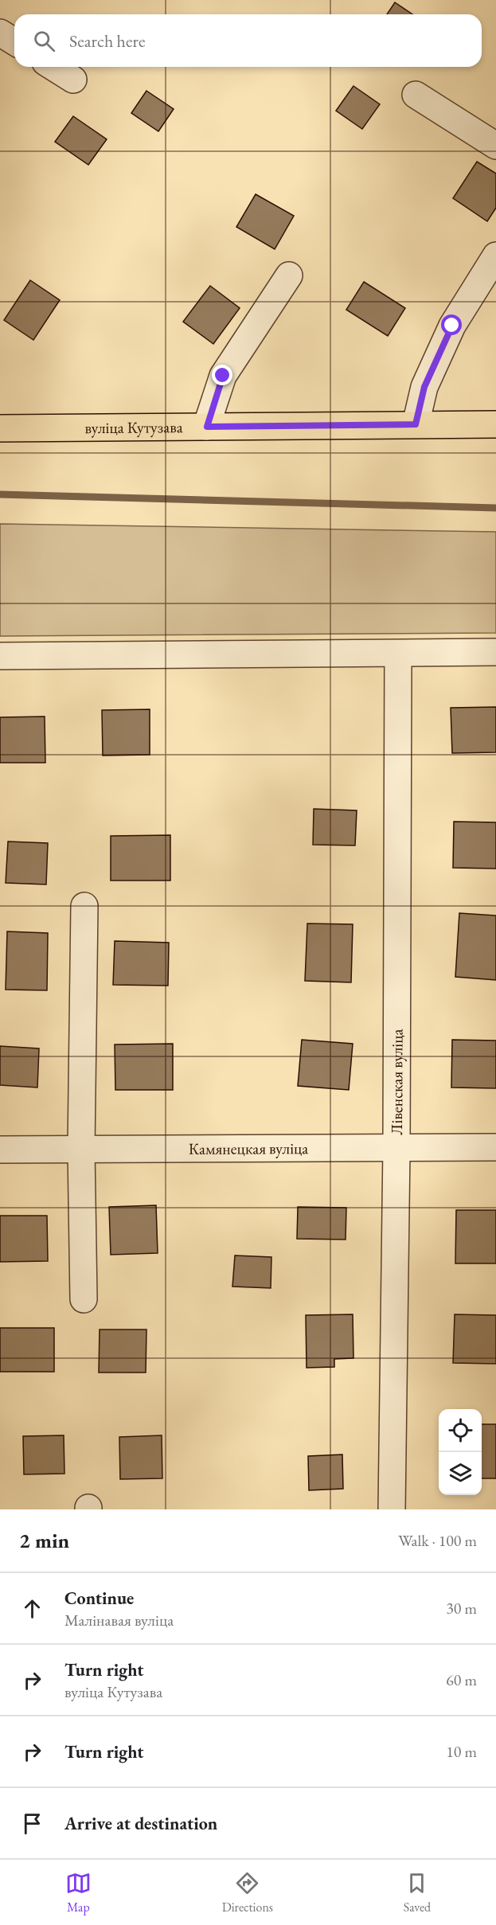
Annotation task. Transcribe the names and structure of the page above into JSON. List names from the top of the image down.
{
  "streets": {
    "main road": ["вуліца Кутузава"],
    "street": ["Лівенская вуліца", "Камянецкая вуліца"]
  },
  "crossings": [
    ["Лівенская вуліца", "Камянецкая вуліца"]
  ],
  "page": {
    "search": "Search here",
    "heading": ["2 min", "Walk · 100 m"],
    "list": [
      ["Continue", "Малінавая вуліца", "30 m"],
      ["Turn right", "вуліца Кутузава", "60 m"],
      ["Turn right", "10 m"],
      "Arrive at destination"
    ],
    "nav": ["Map", "Directions", "Saved"]
  }
}
